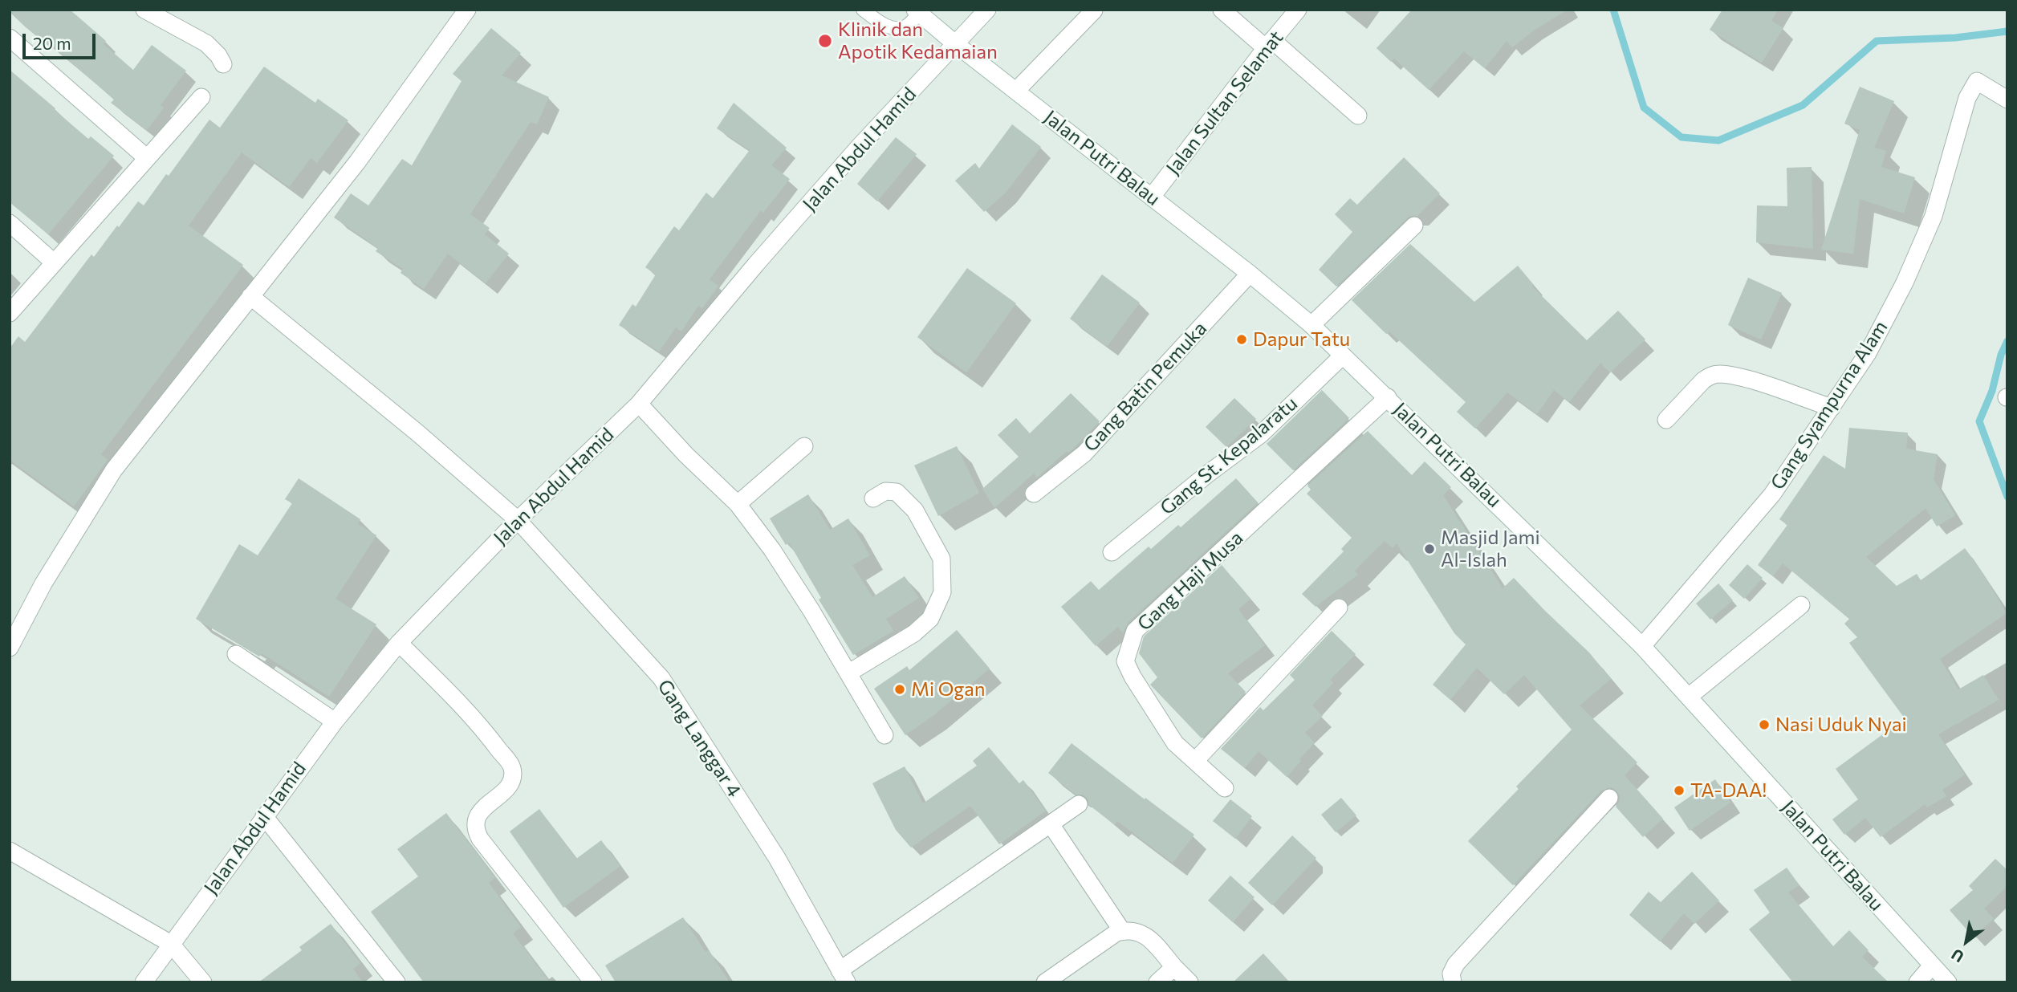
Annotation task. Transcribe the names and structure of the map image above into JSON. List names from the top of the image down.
{
  "streets": {
    "street": [
      "Jalan Sultan Selamat",
      "Jalan Abdul Hamid",
      "Jalan Putri Balau",
      "Gang Batin Pemuka",
      "Gang Syampurna Alam",
      "Gang St. Kepalaratu",
      "Gang Haji Musa",
      "Gang Langgar 4"
    ]
  },
  "crossings": [
    ["Jalan Sultan Selamat", "Jalan Putri Balau"],
    ["Jalan Abdul Hamid", "Jalan Putri Balau"],
    ["Jalan Abdul Hamid", "Gang Langgar 4"],
    ["Jalan Putri Balau", "Gang Batin Pemuka"],
    ["Jalan Putri Balau", "Gang Syampurna Alam"],
    ["Jalan Putri Balau", "Gang St. Kepalaratu"],
    ["Jalan Putri Balau", "Gang Haji Musa"]
  ],
  "places": [
    "Klinik dan Apotik Kedamaian",
    "Dapur Tatu",
    "Masjid Jami Al-Islah",
    "Mi Ogan",
    "Nasi Uduk Nyai",
    "TA-DAA!"
  ],
  "scale_bar": "20 m",
  "north": "bottom left"
}
